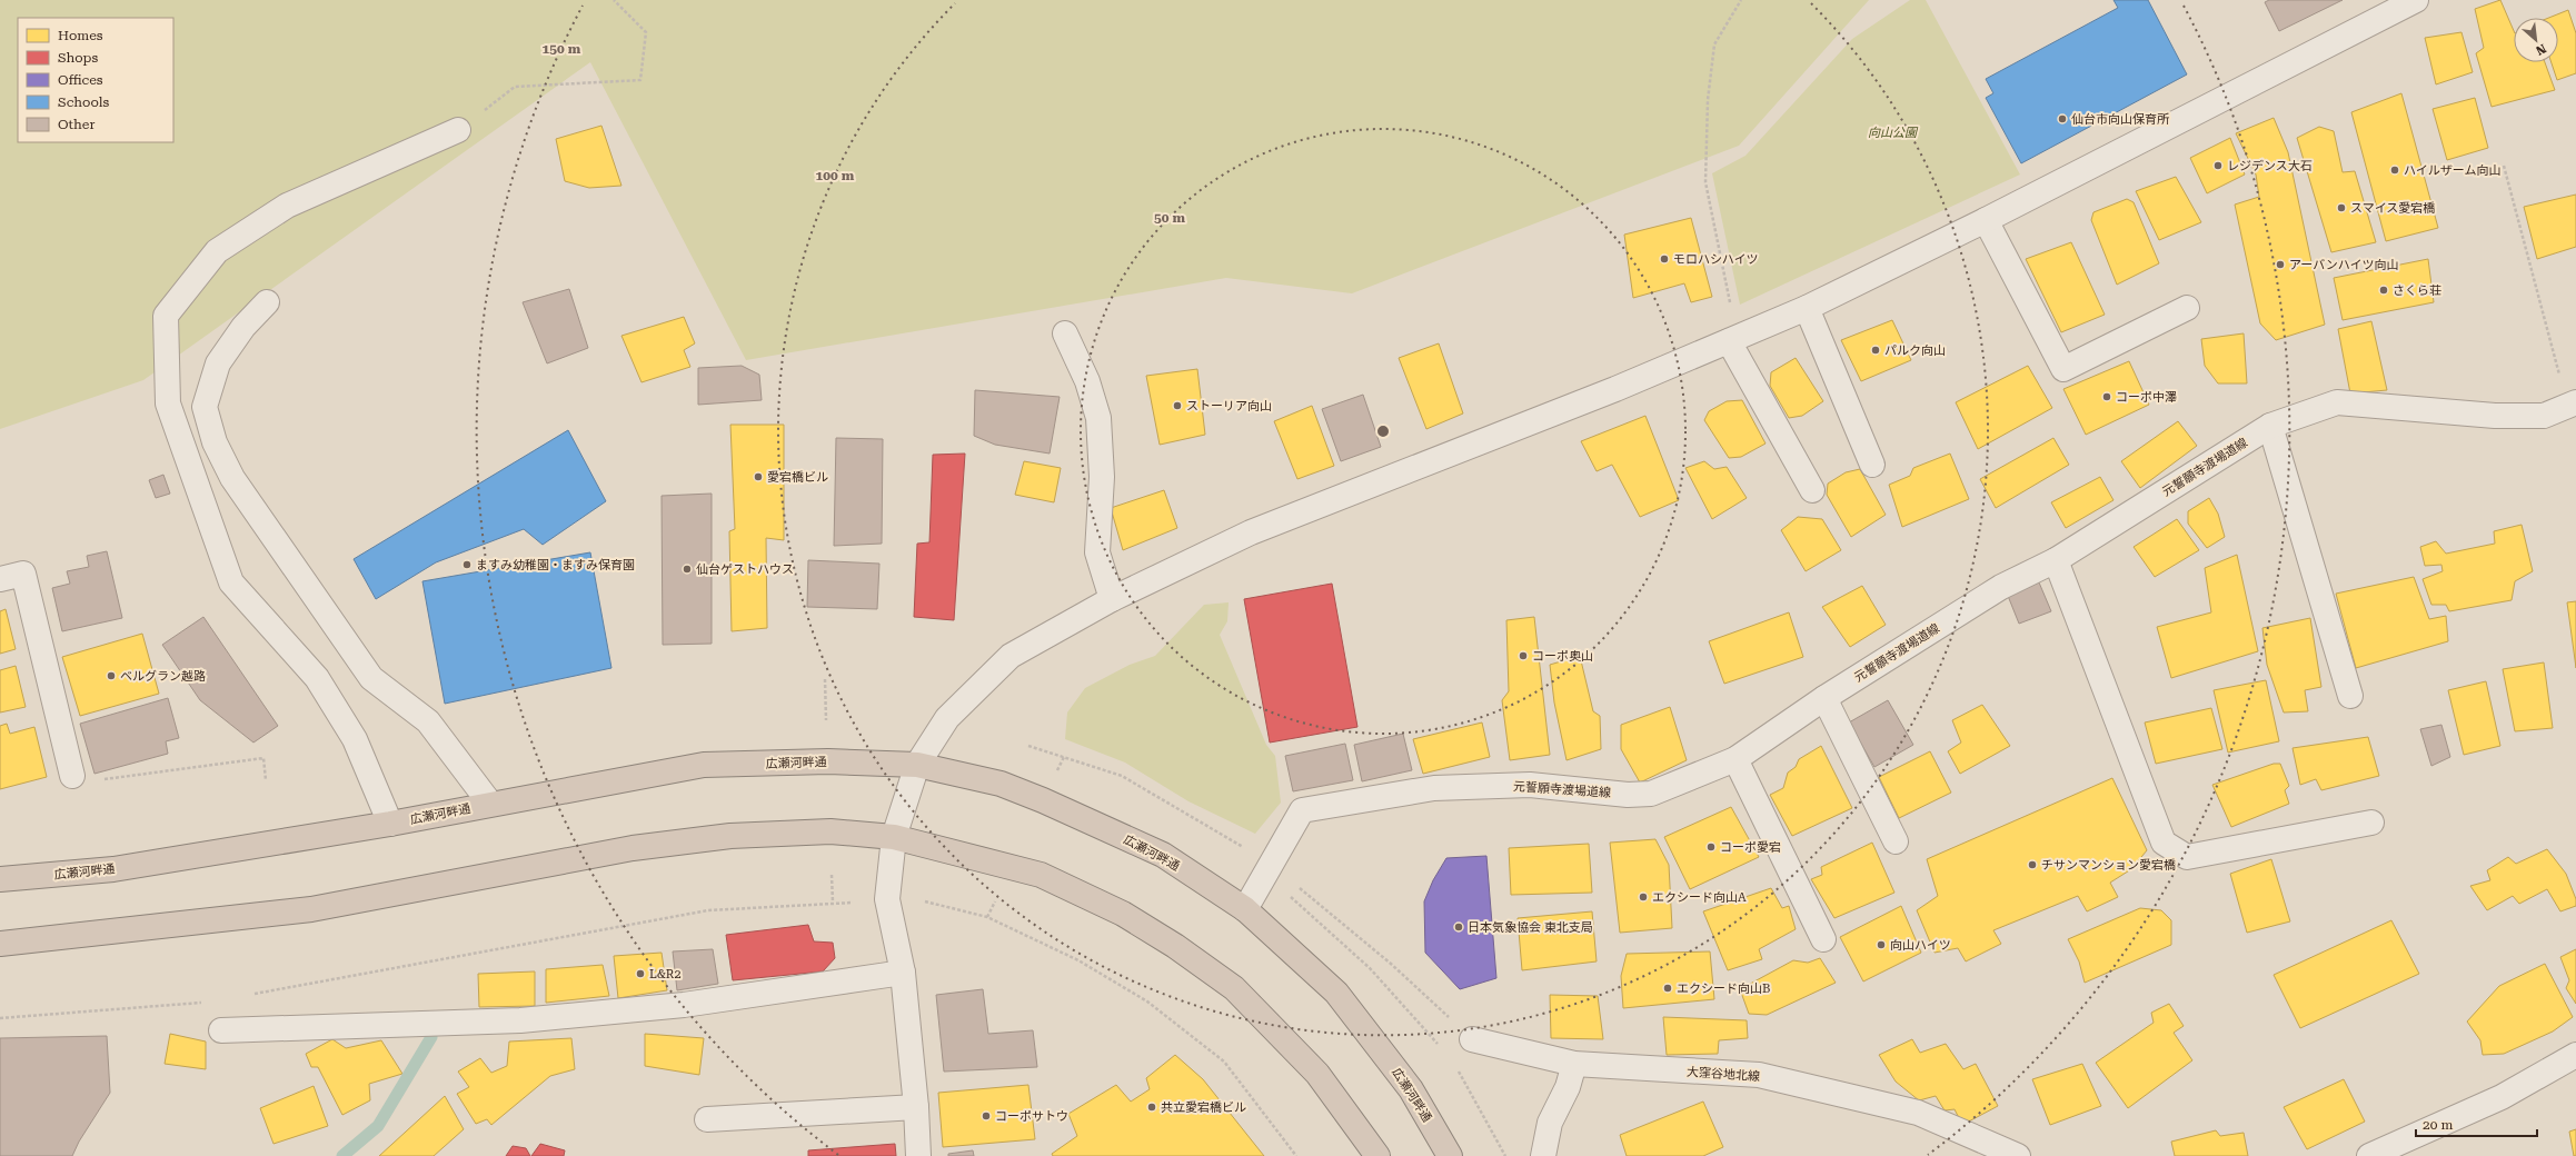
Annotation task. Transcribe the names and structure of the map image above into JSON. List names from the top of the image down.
{
  "streets": {
    "highway": ["広瀬河畔通"],
    "street": ["元誓願寺渡場道線", "大窪谷地北線"]
  },
  "crossings": [
    ["元誓願寺渡場道線", "広瀬河畔通"]
  ],
  "parks": ["向山公園"],
  "places": [
    "仙台市向山保育所",
    "レジデンス大石",
    "ハイルザーム向山",
    "スマイス愛宕橋",
    "モロハシハイツ",
    "アーバンハイツ向山",
    "さくら荘",
    "パルク向山",
    "コーポ中澤",
    "ストーリア向山",
    "愛宕橋ビル",
    "ますみ幼稚園・ますみ保育園",
    "仙台ゲストハウス",
    "コーポ奥山",
    "ベルグラン越路",
    "コーポ愛宕",
    "チサンマンション愛宕橋",
    "エクシード向山A",
    "日本気象協会 東北支局",
    "向山ハイツ",
    "L&R2",
    "エクシード向山B",
    "共立愛宕橋ビル",
    "コーポサトウ"
  ],
  "legend": [
    "Homes",
    "Shops",
    "Offices",
    "Schools",
    "Other"
  ],
  "scale_bar": "20 m",
  "north": "bottom right",
  "rings": ["150 m", "100 m", "50 m"]
}
